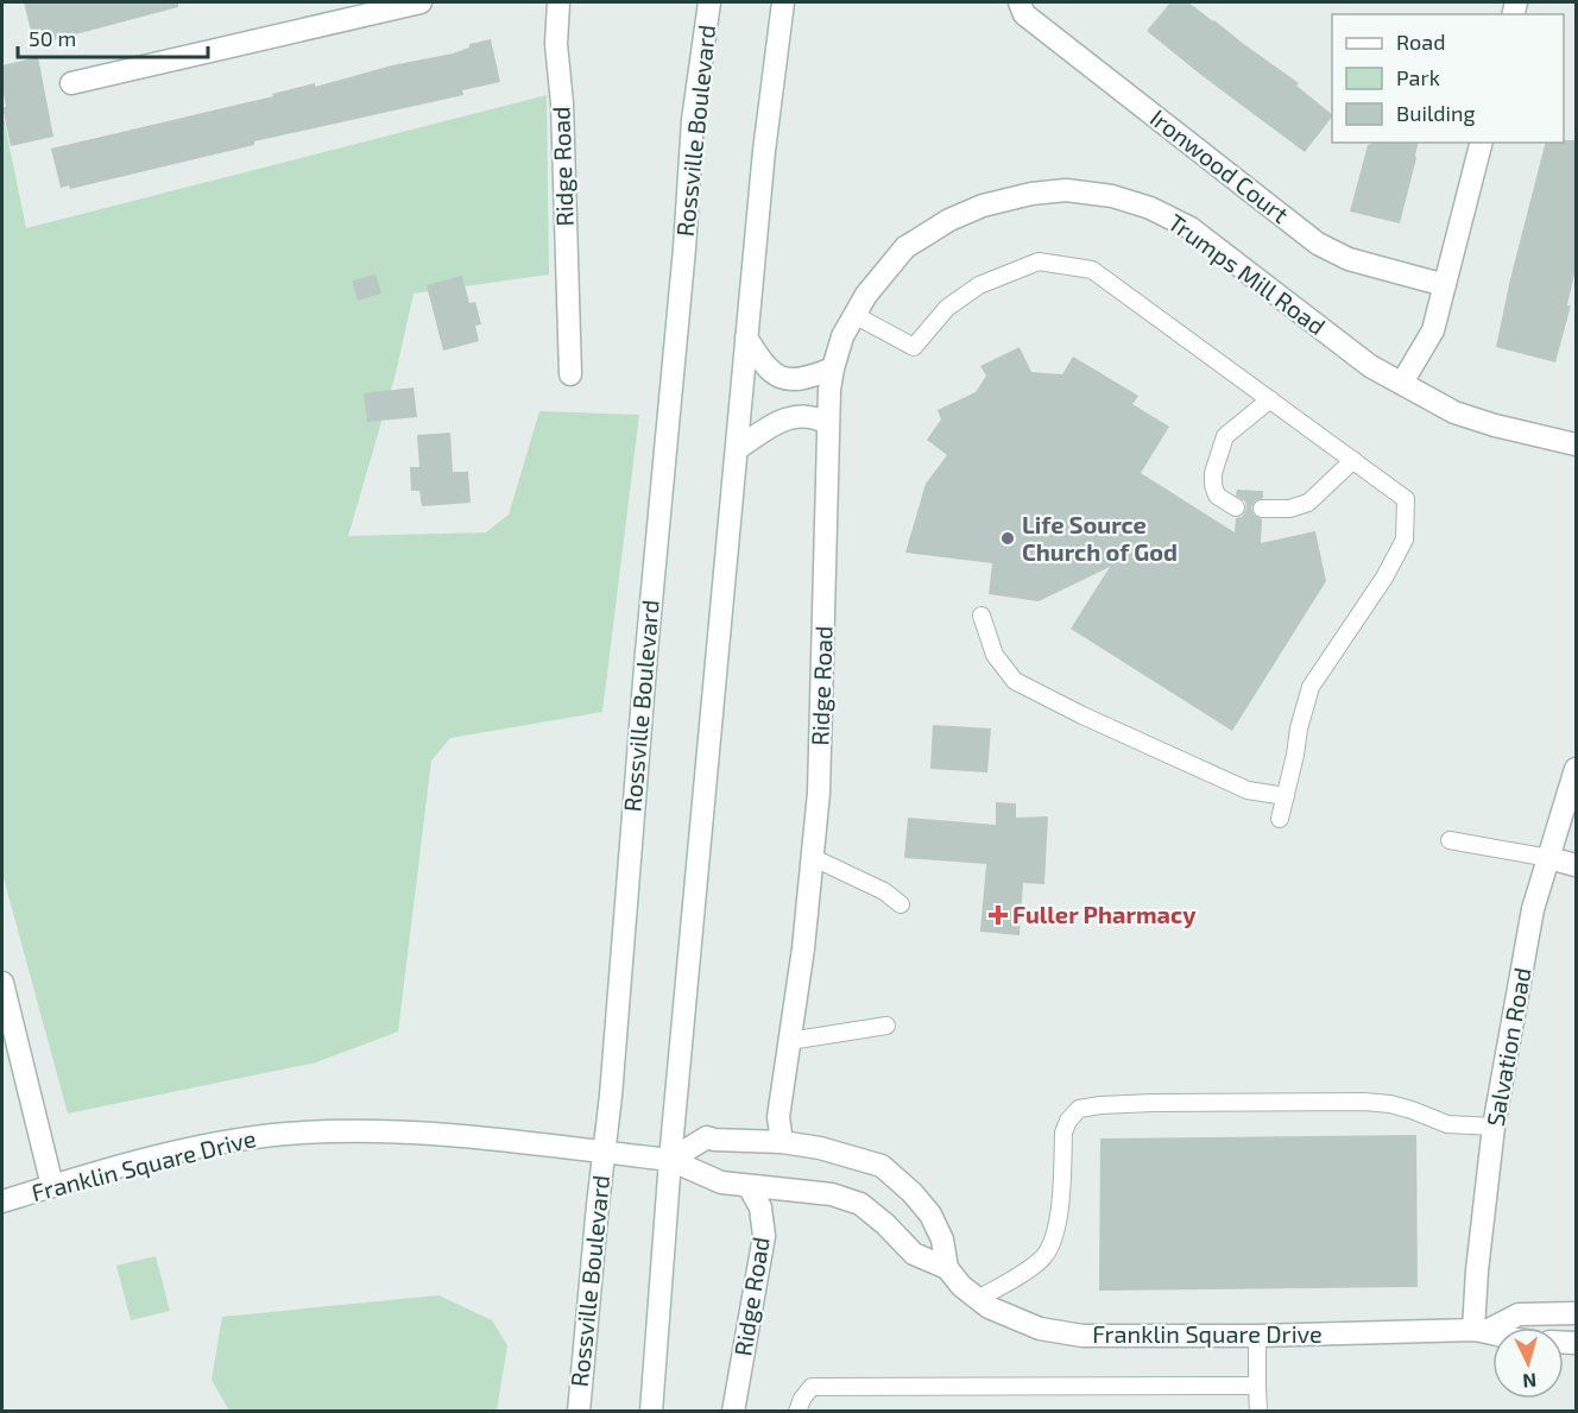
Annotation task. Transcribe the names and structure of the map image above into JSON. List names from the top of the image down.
{
  "streets": {
    "street": [
      "Rossville Boulevard",
      "Ridge Road",
      "Ironwood Court",
      "Trumps Mill Road",
      "Salvation Road",
      "Franklin Square Drive"
    ]
  },
  "crossings": [
    ["Rossville Boulevard", "Franklin Square Drive"],
    ["Ridge Road", "Trumps Mill Road"],
    ["Ridge Road", "Franklin Square Drive"],
    ["Salvation Road", "Franklin Square Drive"]
  ],
  "places": {
    "other": ["Life Source Church of God"],
    "health": ["Fuller Pharmacy"]
  },
  "legend": ["Road", "Park", "Building"],
  "scale_bar": "50 m",
  "north": "bottom"
}
